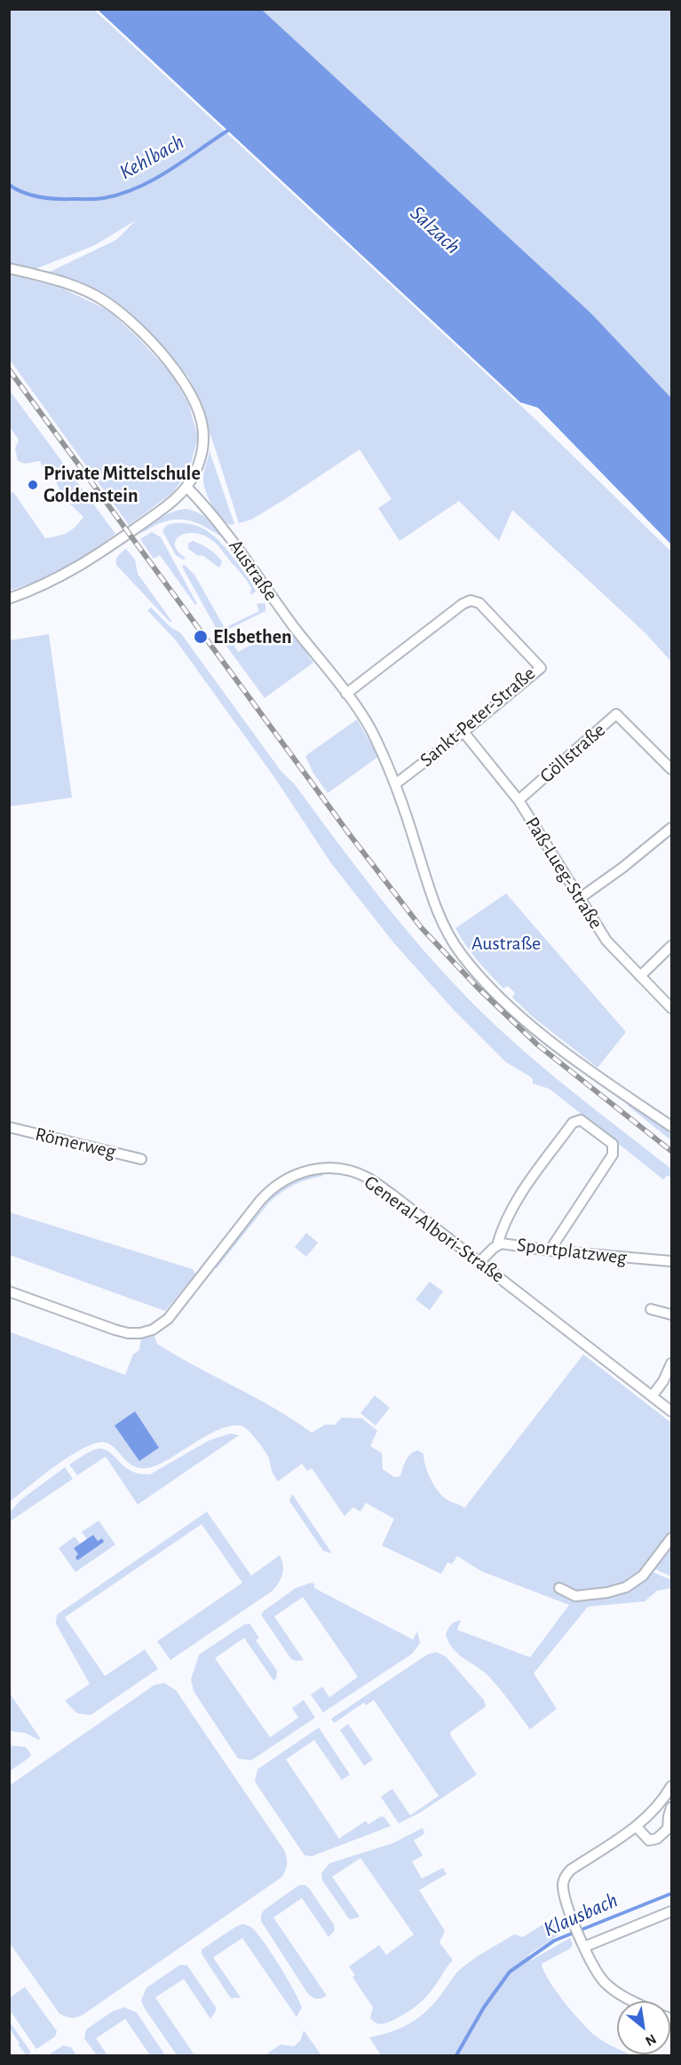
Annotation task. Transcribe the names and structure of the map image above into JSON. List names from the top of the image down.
{
  "streets": {
    "street": [
      "Austraße",
      "Sankt-Peter-Straße",
      "Göllstraße",
      "Paß-Lueg-Straße",
      "Römerweg",
      "General-Albori-Straße",
      "Sportplatzweg"
    ]
  },
  "crossings": [
    ["Austraße", "Sankt-Peter-Straße"],
    ["Sankt-Peter-Straße", "Paß-Lueg-Straße"],
    ["Göllstraße", "Paß-Lueg-Straße"],
    ["General-Albori-Straße", "Sportplatzweg"]
  ],
  "water": ["Kehlbach", "Salzach", "Klausbach"],
  "parks": ["Austraße"],
  "places": ["Private Mittelschule Goldenstein", "Elsbethen"],
  "north": "bottom right"
}
